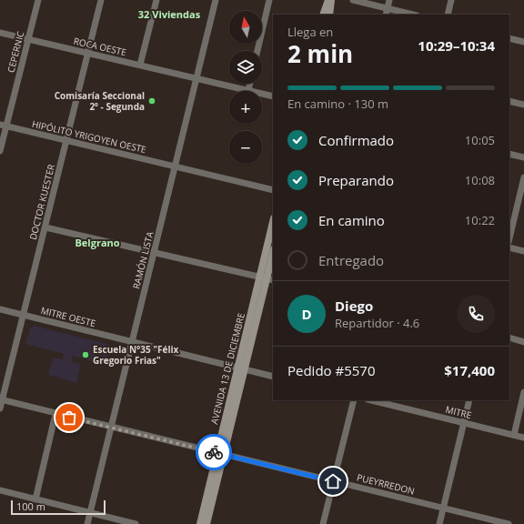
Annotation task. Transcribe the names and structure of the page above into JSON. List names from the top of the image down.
{
  "streets": {
    "street": [
      "ROCA OESTE",
      "CEPERNIC",
      "HIPÓLITO YRIGOYEN OESTE",
      "DOCTOR KUESTER",
      "RAMÓN LISTA",
      "MITRE OESTE",
      "AVENIDA 13 DE DICIEMBRE",
      "MITRE",
      "PUEYRREDON"
    ]
  },
  "crossings": [
    ["ROCA OESTE", "CEPERNIC"],
    ["ROCA OESTE", "DOCTOR KUESTER"],
    ["ROCA OESTE", "RAMÓN LISTA"],
    ["CEPERNIC", "HIPÓLITO YRIGOYEN OESTE"],
    ["HIPÓLITO YRIGOYEN OESTE", "DOCTOR KUESTER"],
    ["HIPÓLITO YRIGOYEN OESTE", "RAMÓN LISTA"],
    ["DOCTOR KUESTER", "MITRE OESTE"],
    ["DOCTOR KUESTER", "PUEYRREDON"],
    ["RAMÓN LISTA", "MITRE OESTE"],
    ["RAMÓN LISTA", "PUEYRREDON"],
    ["AVENIDA 13 DE DICIEMBRE", "PUEYRREDON"]
  ],
  "districts": ["32 Viviendas", "Belgrano"],
  "places": ["Comisaría Seccional 2º - Segunda", "Escuela N°35 \"Félix Gregorio Frias\""],
  "scale_bar": "100 m",
  "north": "top",
  "page": {
    "map_buttons": ["+", "−"],
    "heading": ["2 min", "Llega en", "10:29–10:34"],
    "panel": [
      "Diego",
      "Repartidor · 4.6",
      "Pedido #5570",
      "$17,400"
    ],
    "bar": "En camino · 130 m",
    "list": [
      ["Confirmado", "10:05"],
      ["Preparando", "10:08"],
      ["En camino", "10:22"],
      "Entregado"
    ],
    "round": "D",
    "scale": "100 m"
  }
}
